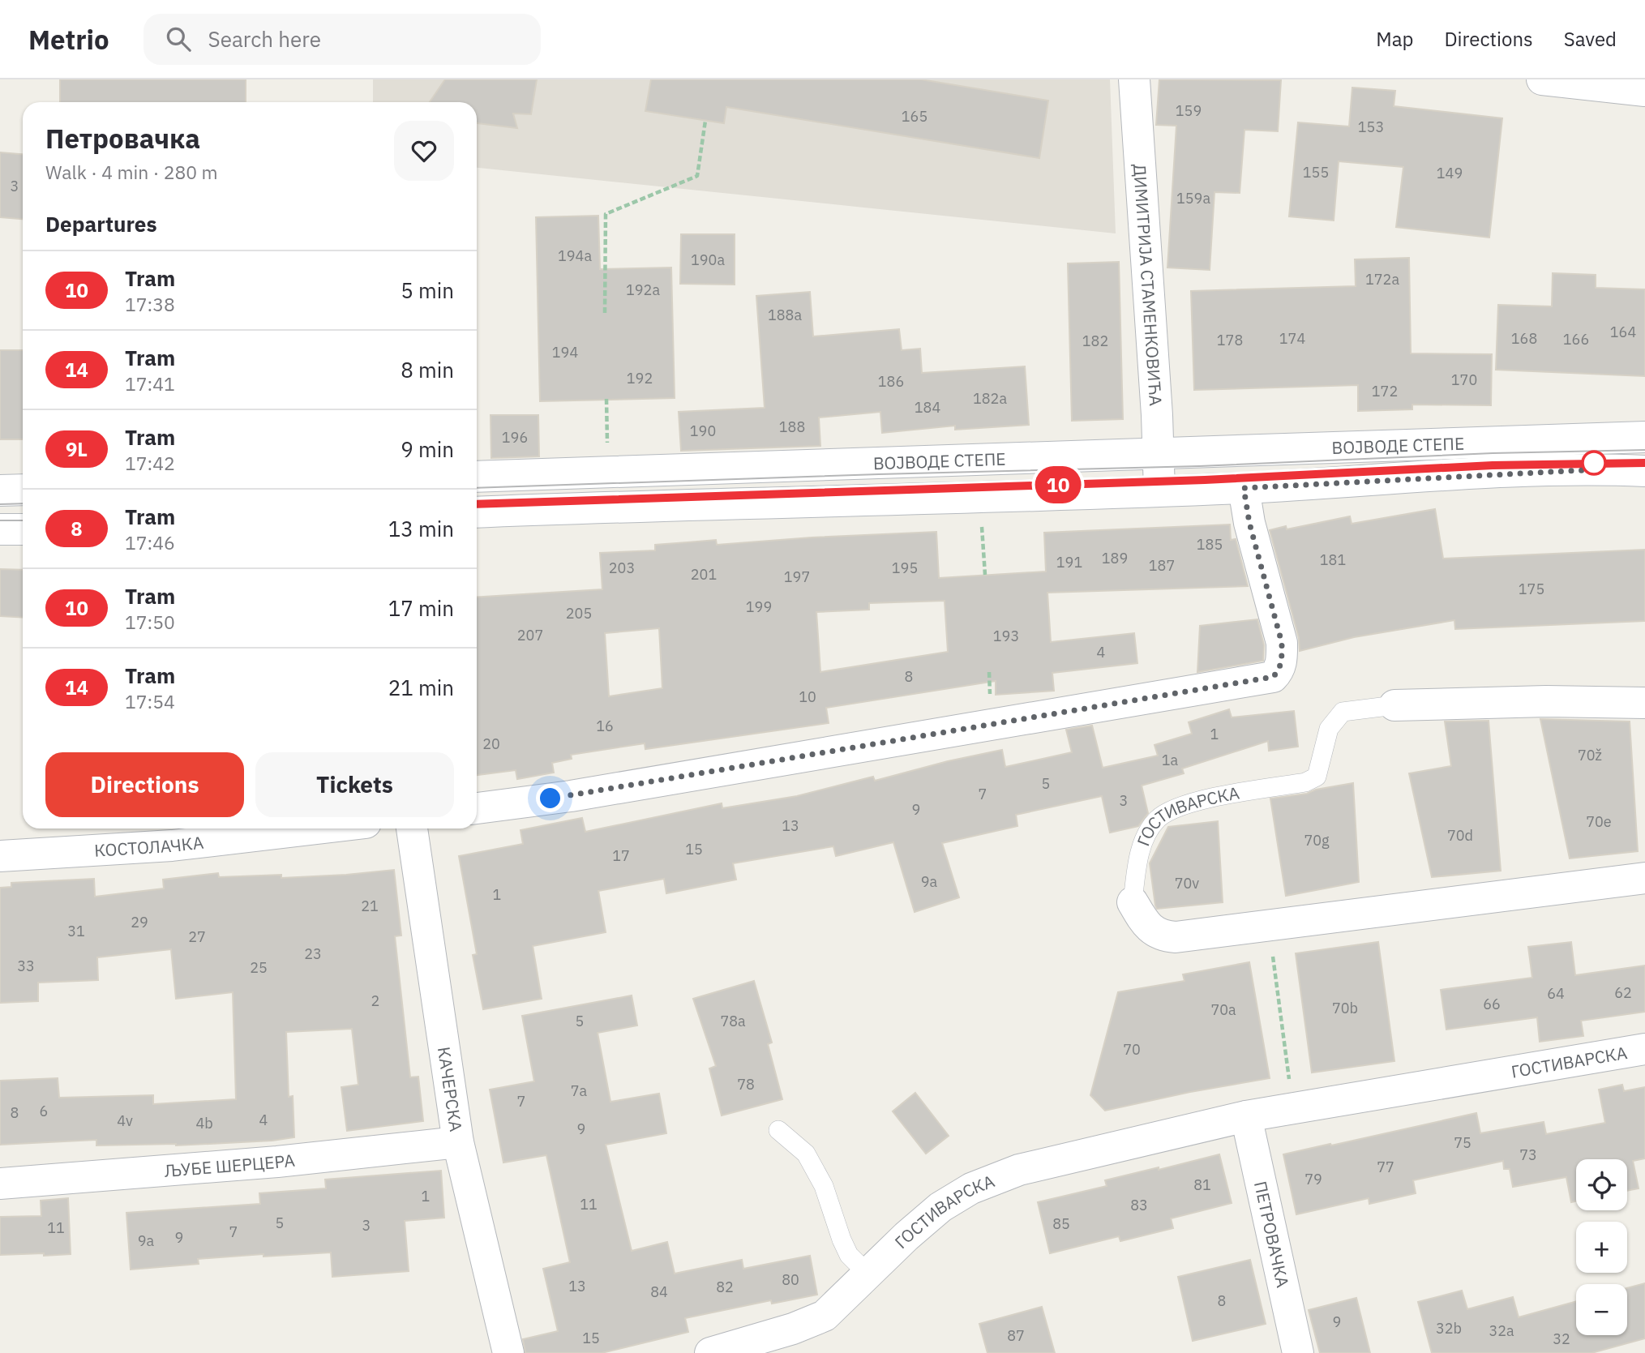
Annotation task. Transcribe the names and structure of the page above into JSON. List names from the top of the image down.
{
  "streets": {
    "street": [
      "ДИМИТРИЈА СТАМЕНКОВИЋА",
      "ВОЈВОДЕ СТЕПЕ",
      "ГОСТИВАРСКА",
      "КОСТОЛАЧКА",
      "КАЧЕРСКА",
      "ЉУБЕ ШЕРЦЕРА",
      "ПЕТРОВАЧКА"
    ]
  },
  "crossings": [
    ["ДИМИТРИЈА СТАМЕНКОВИЋА", "ВОЈВОДЕ СТЕПЕ"],
    ["ГОСТИВАРСКА", "ПЕТРОВАЧКА"],
    ["КАЧЕРСКА", "ЉУБЕ ШЕРЦЕРА"]
  ],
  "lines": ["tram line 10"],
  "house_numbers": [
    "159",
    "165",
    "153",
    "155",
    "149",
    "3",
    "159a",
    "194a",
    "190a",
    "172a",
    "192a",
    "188a",
    "164",
    "174",
    "168",
    "166",
    "178",
    "182",
    "194",
    "192",
    "170",
    "186",
    "172",
    "182a",
    "184",
    "188",
    "190",
    "196",
    "185",
    "189",
    "181",
    "191",
    "187",
    "203",
    "195",
    "201",
    "197",
    "175",
    "199",
    "205",
    "207",
    "193",
    "4",
    "8",
    "10",
    "16",
    "1",
    "20",
    "70ž",
    "1a",
    "5",
    "7",
    "3",
    "9",
    "70e",
    "13",
    "70d",
    "70g",
    "15",
    "17",
    "9a",
    "70v",
    "1",
    "21",
    "29",
    "31",
    "27",
    "23",
    "33",
    "25",
    "62",
    "64",
    "2",
    "66",
    "70b",
    "70a",
    "5",
    "78a",
    "70",
    "78",
    "7a",
    "7",
    "6",
    "8",
    "4",
    "4v",
    "4b",
    "9",
    "75",
    "73",
    "77",
    "79",
    "81",
    "1",
    "11",
    "83",
    "5",
    "85",
    "3",
    "11",
    "7",
    "9",
    "9a",
    "80",
    "13",
    "82",
    "84",
    "8",
    "9",
    "32b",
    "32a",
    "87",
    "15",
    "32"
  ],
  "page": {
    "header": "Metrio",
    "search": "Search here",
    "nav": ["Map", "Directions", "Saved"],
    "on_map": "10",
    "heading": [
      ["Петровачка", "Walk · 4 min · 280 m"],
      "Departures"
    ],
    "list": [
      {
        "mark": "10",
        "name": "Tram",
        "note": "17:38",
        "value": "5 min"
      },
      {
        "mark": "14",
        "name": "Tram",
        "note": "17:41",
        "value": "8 min"
      },
      {
        "mark": "9L",
        "name": "Tram",
        "note": "17:42",
        "value": "9 min"
      },
      {
        "mark": "8",
        "name": "Tram",
        "note": "17:46",
        "value": "13 min"
      },
      {
        "mark": "10",
        "name": "Tram",
        "note": "17:50",
        "value": "17 min"
      },
      {
        "mark": "14",
        "name": "Tram",
        "note": "17:54",
        "value": "21 min"
      }
    ],
    "buttons": ["Directions", "Tickets"],
    "map_buttons": ["+", "−"]
  }
}
